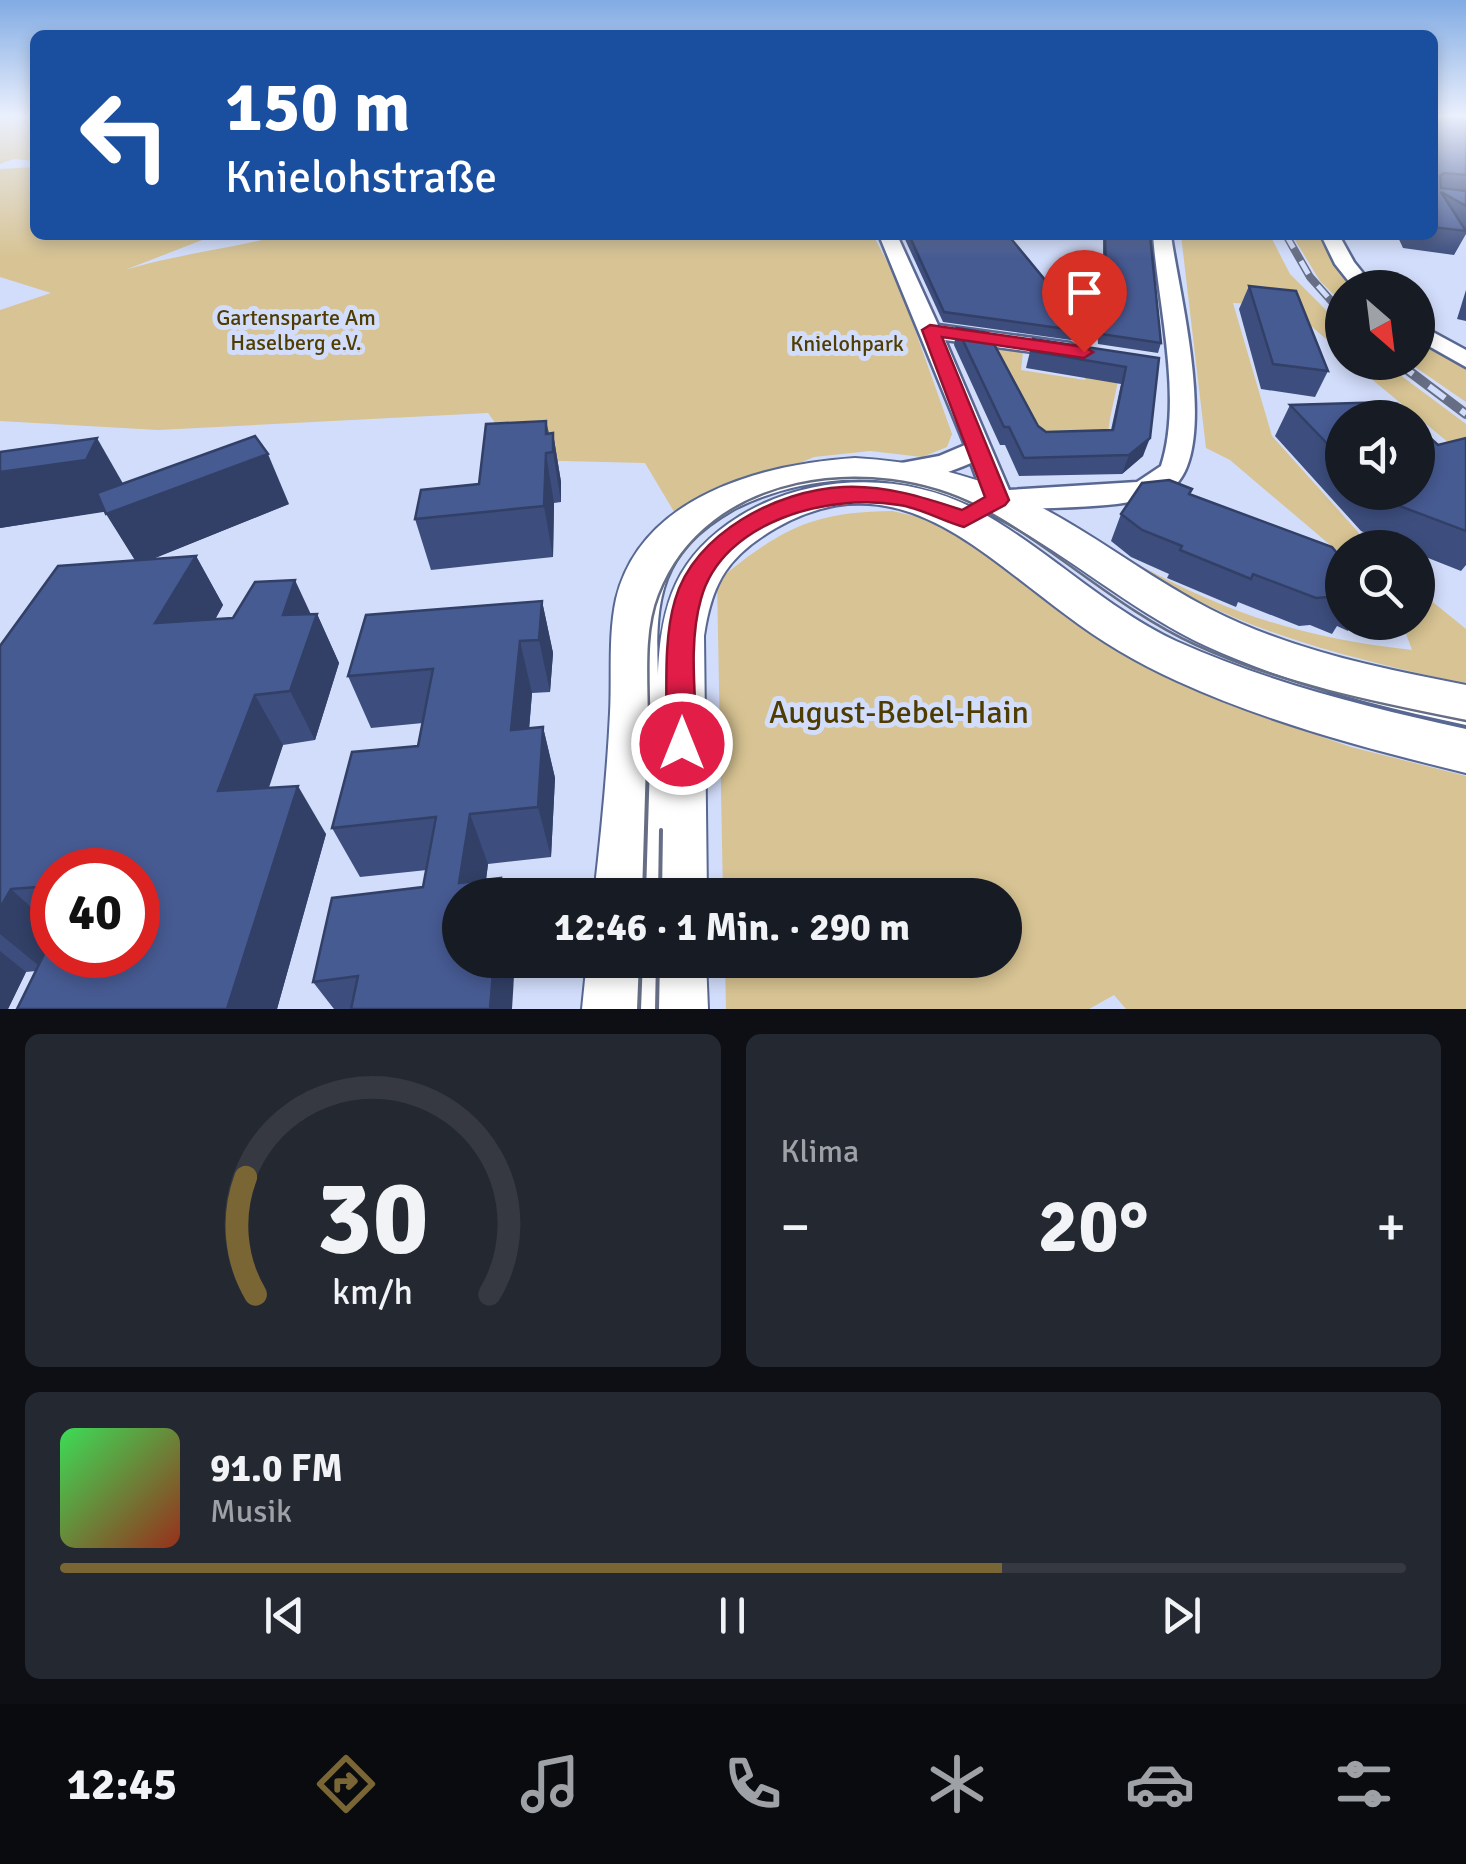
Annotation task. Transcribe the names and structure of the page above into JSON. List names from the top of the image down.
{
  "parks": ["Gartensparte Am Haselberg e.V.", "Knielohpark", "August-Bebel-Hain"],
  "north": "bottom right",
  "page": {
    "turn": ["150 m", "Knielohstraße"],
    "limit": "40",
    "trip": "12:46 · 1 Min. · 290 m",
    "tile": "Klima",
    "heat": ["−", "20°", "+"],
    "song": ["91.0 FM", "Musik"],
    "tabs": "12:45",
    "gauge": ["30", "km/h"]
  }
}
